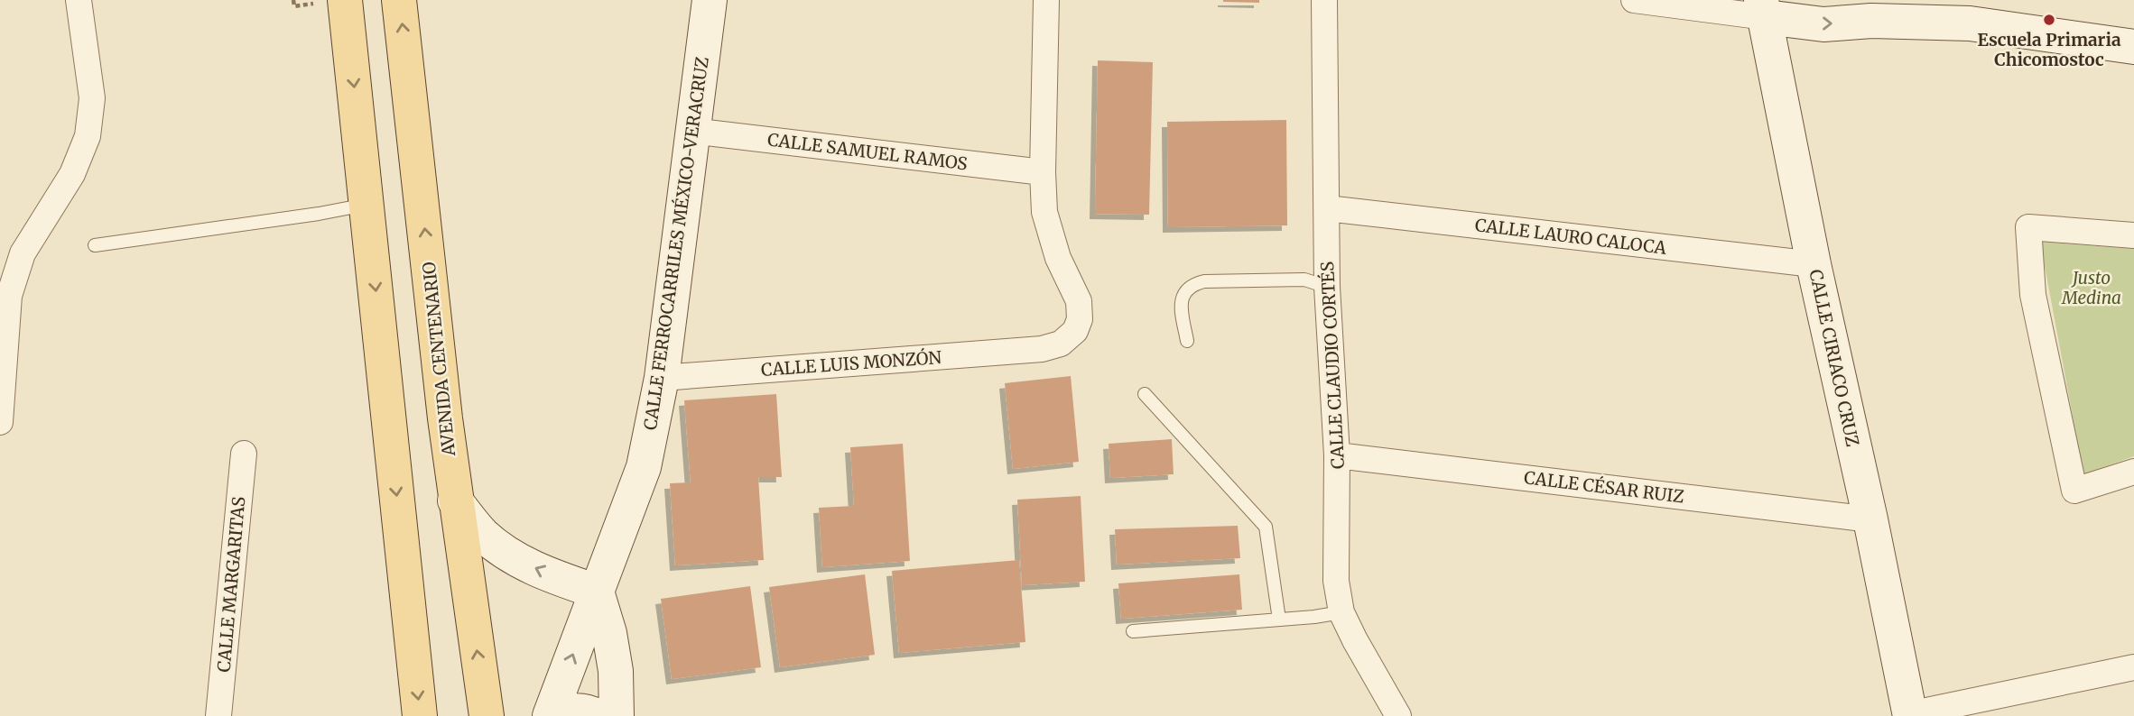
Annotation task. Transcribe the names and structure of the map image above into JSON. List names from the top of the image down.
{
  "streets": {
    "main road": ["AVENIDA CENTENARIO"],
    "street": [
      "CALLE SAMUEL RAMOS",
      "CALLE LAURO CALOCA",
      "CALLE FERROCARRILES MÉXICO-VERACRUZ",
      "CALLE CIRIACO CRUZ",
      "CALLE LUIS MONZÓN",
      "CALLE CLAUDIO CORTÉS",
      "CALLE CÉSAR RUIZ",
      "CALLE MARGARITAS"
    ]
  },
  "crossings": [
    ["CALLE SAMUEL RAMOS", "CALLE FERROCARRILES MÉXICO-VERACRUZ"],
    ["CALLE SAMUEL RAMOS", "CALLE LUIS MONZÓN"],
    ["CALLE LAURO CALOCA", "CALLE CIRIACO CRUZ"],
    ["CALLE LAURO CALOCA", "CALLE CLAUDIO CORTÉS"],
    ["CALLE FERROCARRILES MÉXICO-VERACRUZ", "CALLE LUIS MONZÓN"],
    ["CALLE CIRIACO CRUZ", "CALLE CÉSAR RUIZ"],
    ["CALLE CLAUDIO CORTÉS", "CALLE CÉSAR RUIZ"]
  ],
  "parks": ["Justo Medina"],
  "places": ["Escuela Primaria Chicomostoc"]
}
